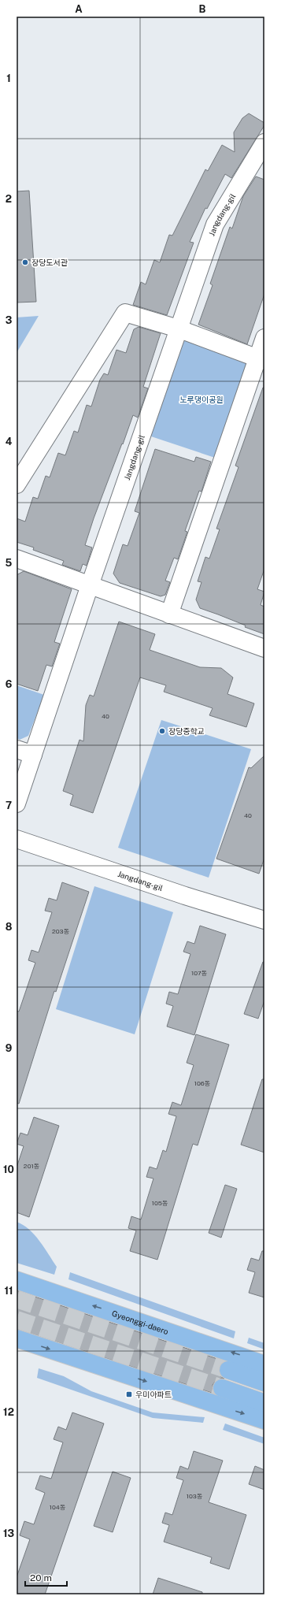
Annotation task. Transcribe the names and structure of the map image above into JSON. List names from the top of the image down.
{
  "streets": {
    "main road": ["Gyeonggi-daero"],
    "street": ["Jangdang-gil"]
  },
  "parks": ["노루댕이공원"],
  "places": {
    "other": ["장당도서관", "장당중학교"],
    "transit": ["우미아파트"]
  },
  "house_numbers": [
    "40",
    "40",
    "203동",
    "107동",
    "106동",
    "201동",
    "105동",
    "103동",
    "104동"
  ],
  "scale_bar": "20 m",
  "grid": {
    "columns": ["A", "B"],
    "rows": [
      "1",
      "2",
      "3",
      "4",
      "5",
      "6",
      "7",
      "8",
      "9",
      "10",
      "11",
      "12",
      "13"
    ]
  }
}
